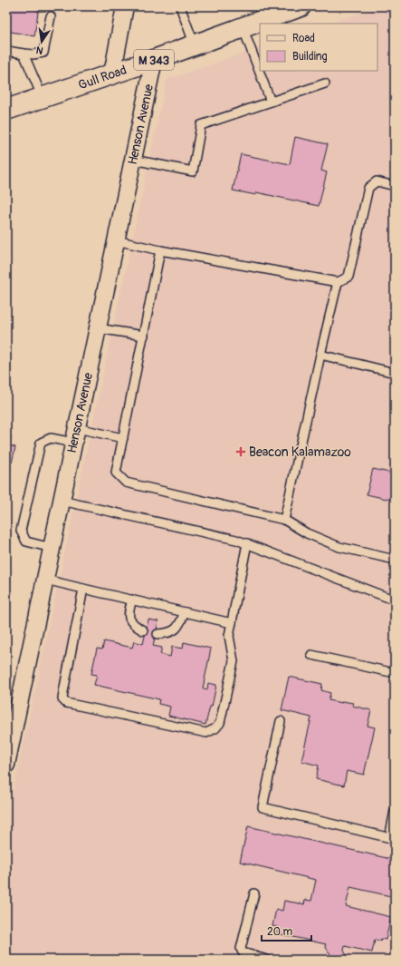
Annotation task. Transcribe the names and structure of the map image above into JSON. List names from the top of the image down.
{
  "streets": {
    "main road": ["M 343", "Gull Road"],
    "street": ["Henson Avenue"]
  },
  "crossings": [
    ["Gull Road", "Henson Avenue"]
  ],
  "places": {
    "health": ["Beacon Kalamazoo"]
  },
  "legend": ["Road", "Building"],
  "scale_bar": "20 m",
  "north": "bottom"
}
